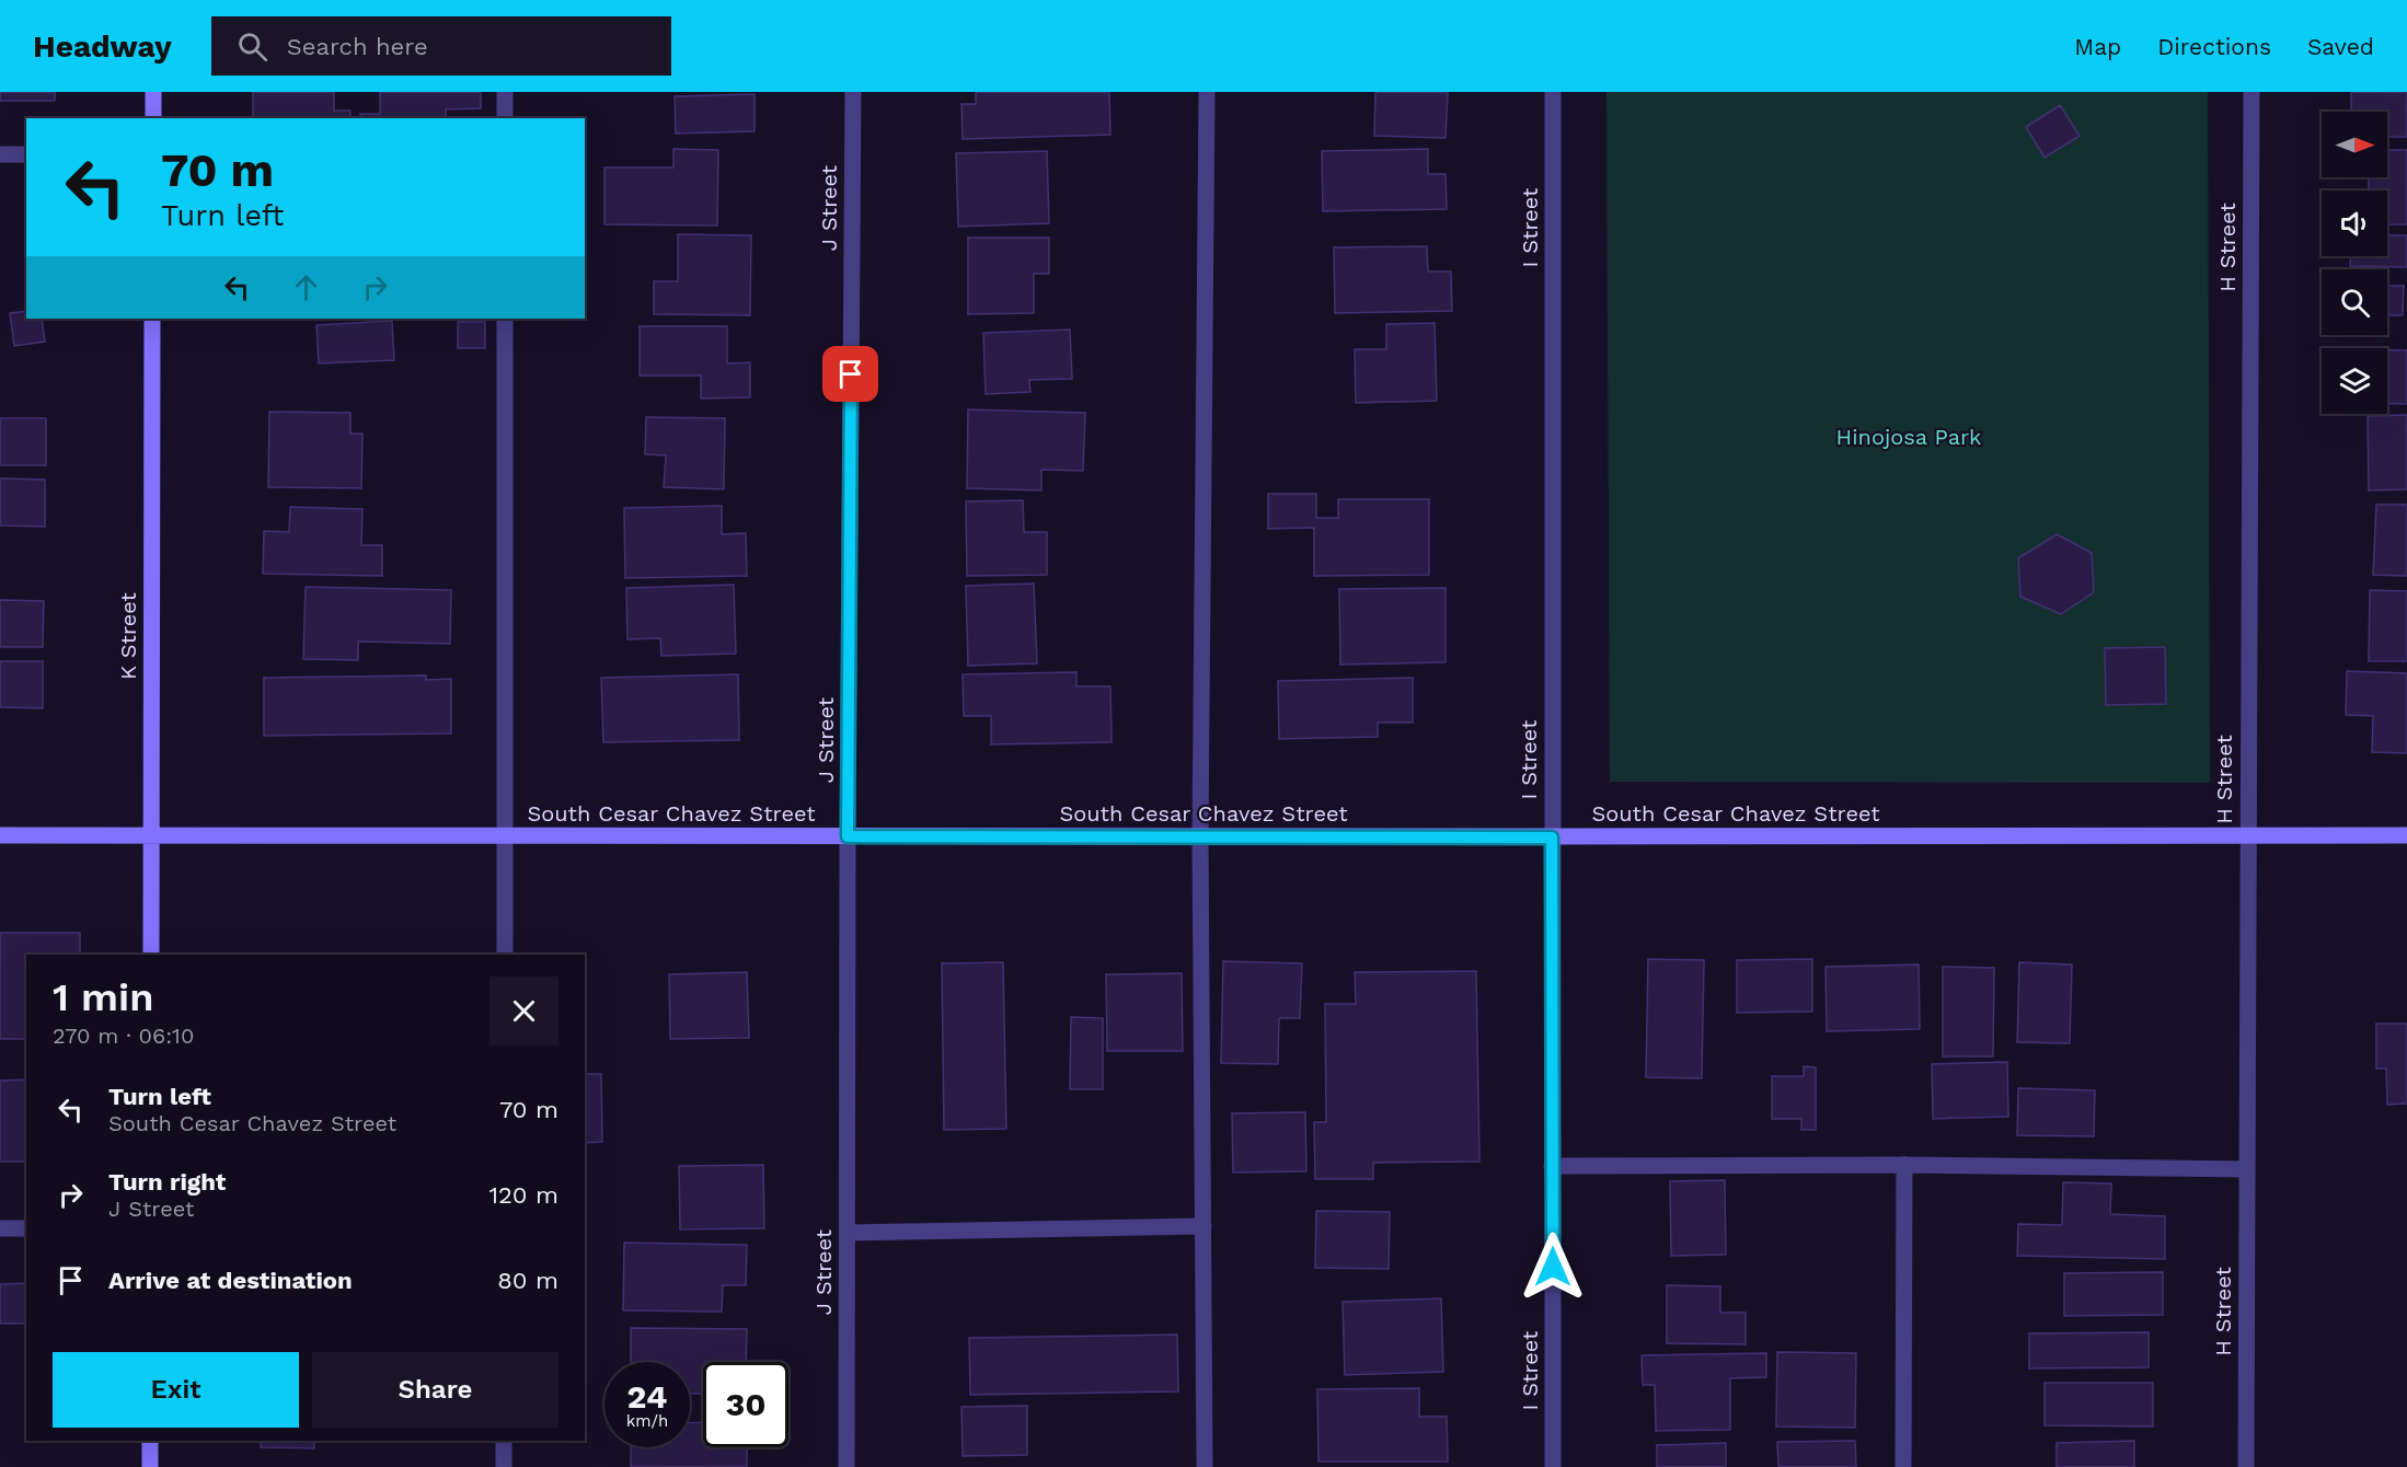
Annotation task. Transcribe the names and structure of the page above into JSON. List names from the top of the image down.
{
  "streets": {
    "street": [
      "J Street",
      "I Street",
      "H Street",
      "K Street",
      "South Cesar Chavez Street"
    ]
  },
  "crossings": [
    ["J Street", "South Cesar Chavez Street"],
    ["I Street", "South Cesar Chavez Street"],
    ["H Street", "South Cesar Chavez Street"],
    ["K Street", "South Cesar Chavez Street"]
  ],
  "parks": ["Hinojosa Park"],
  "north": "right",
  "page": {
    "header": "Headway",
    "search": "Search here",
    "nav": ["Map", "Directions", "Saved"],
    "turn": ["70 m", "Turn left"],
    "heading": ["1 min", "270 m · 06:10"],
    "list": [
      {
        "name": "Turn left",
        "note": "South Cesar Chavez Street",
        "value": "70 m"
      },
      {
        "name": "Turn right",
        "note": "J Street",
        "value": "120 m"
      },
      {
        "name": "Arrive at destination",
        "value": "80 m"
      }
    ],
    "buttons": ["Exit", "Share"],
    "speed": "24 km/h",
    "limit": "30"
  }
}
